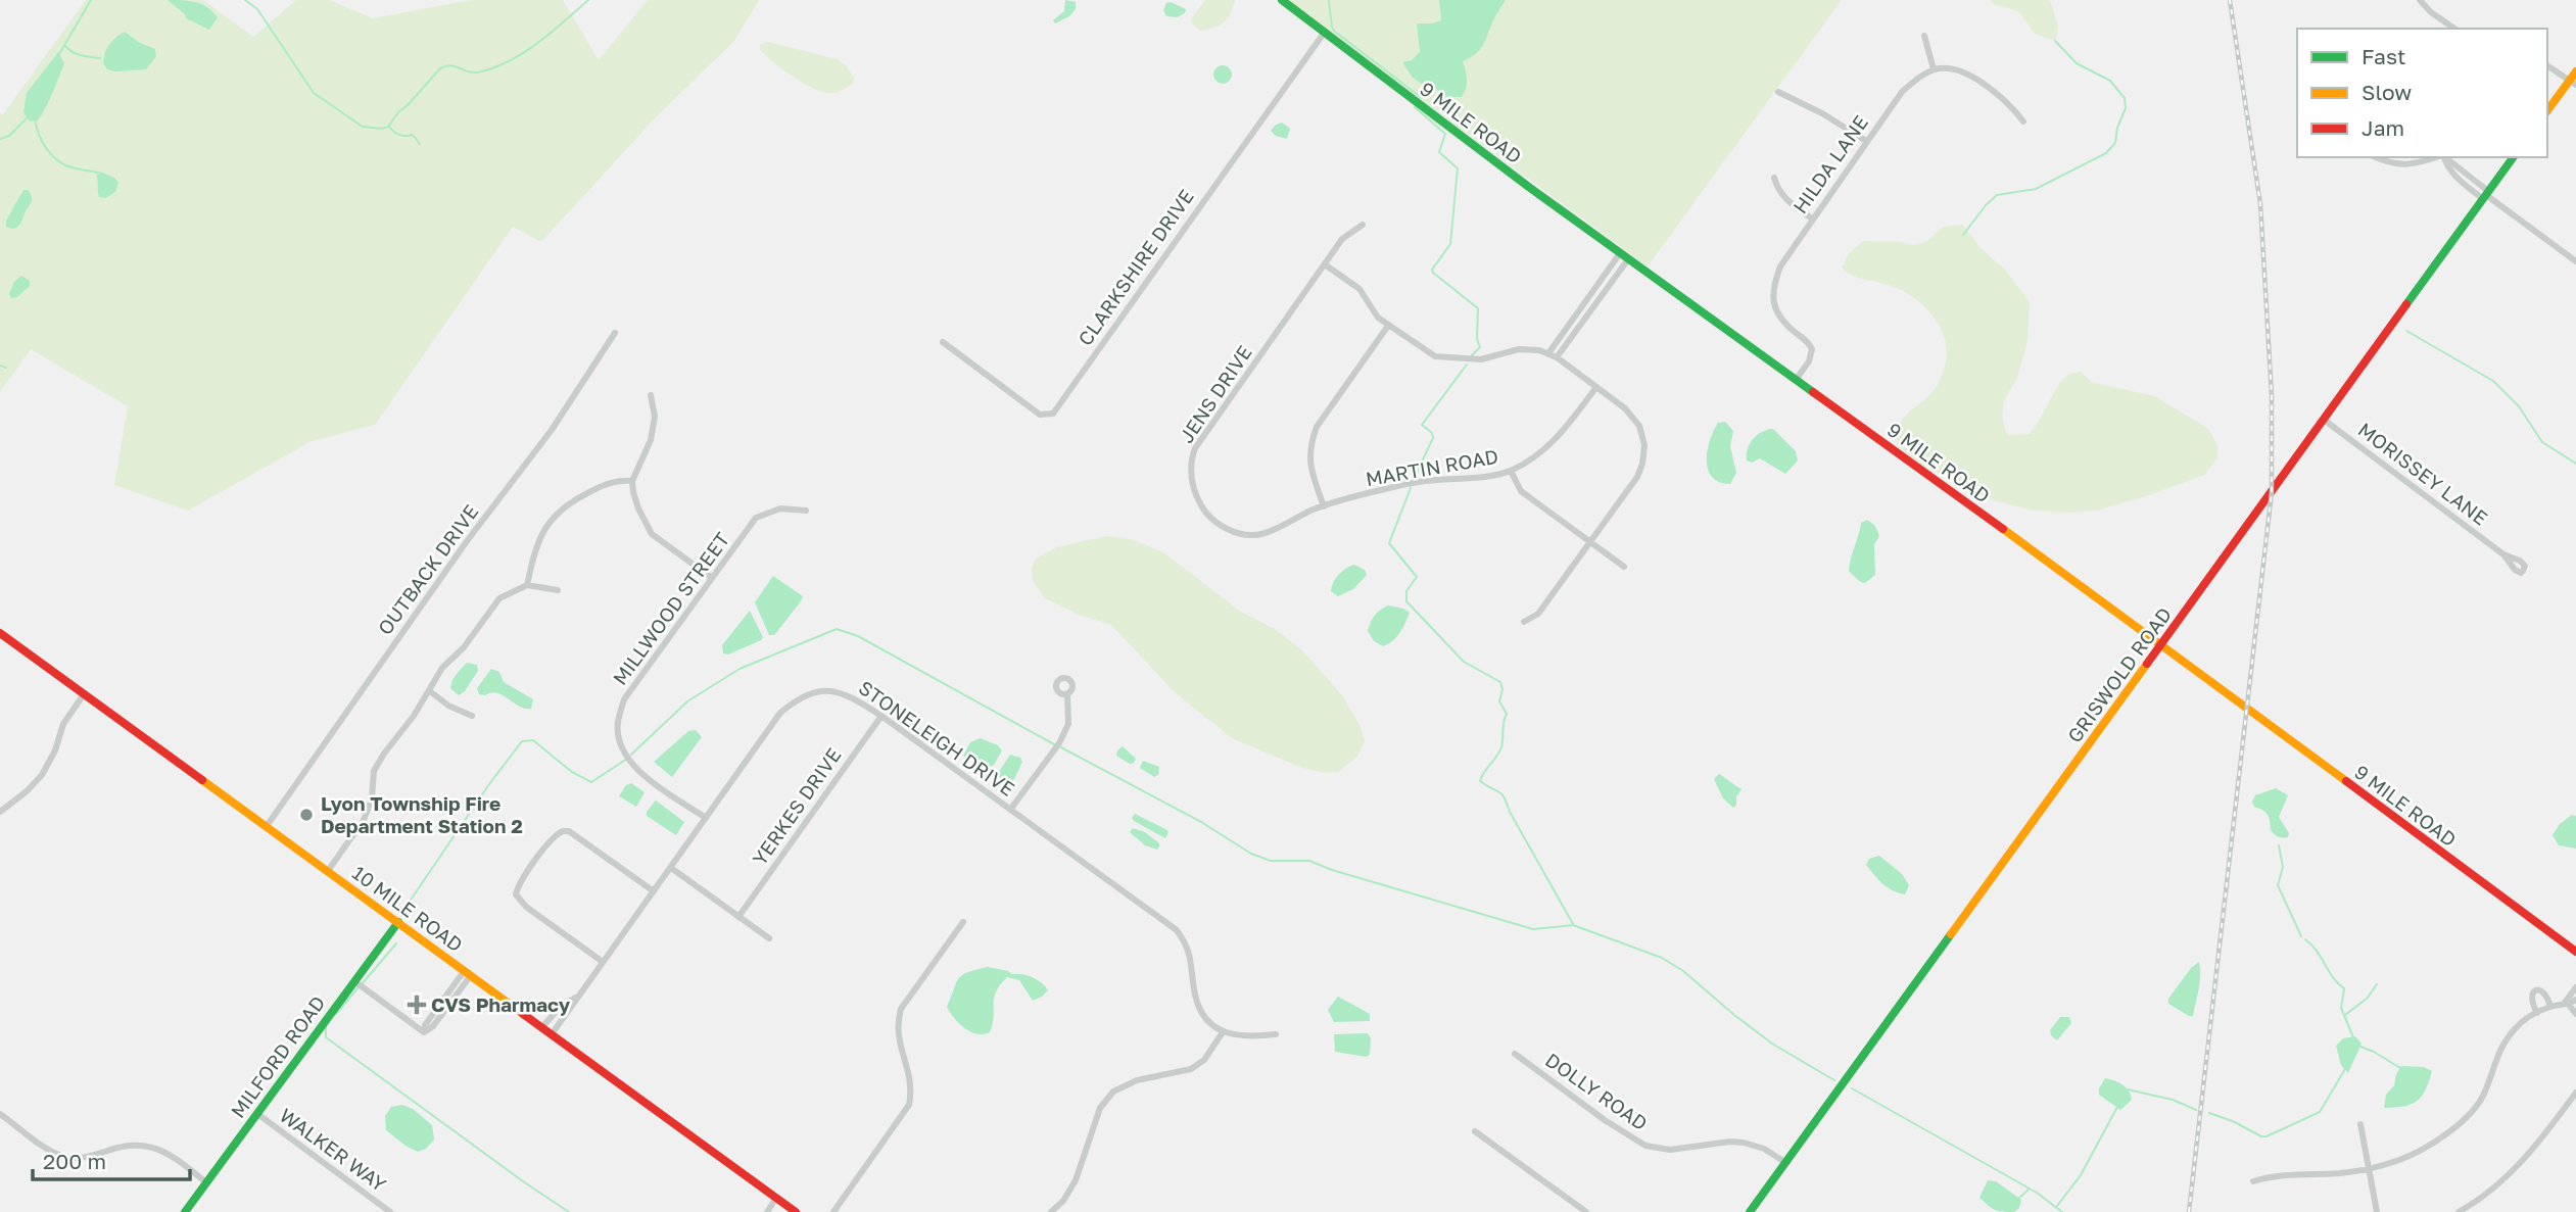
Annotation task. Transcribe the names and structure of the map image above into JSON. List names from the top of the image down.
{
  "streets": {
    "street": [
      "9 MILE ROAD",
      "HILDA LANE",
      "CLARKSHIRE DRIVE",
      "JENS DRIVE",
      "MARTIN ROAD",
      "MORISSEY LANE",
      "OUTBACK DRIVE",
      "MILLWOOD STREET",
      "GRISWOLD ROAD",
      "STONELEIGH DRIVE",
      "YERKES DRIVE",
      "10 MILE ROAD",
      "MILFORD ROAD",
      "DOLLY ROAD",
      "WALKER WAY"
    ]
  },
  "crossings": [
    ["9 MILE ROAD", "HILDA LANE"],
    ["9 MILE ROAD", "CLARKSHIRE DRIVE"],
    ["9 MILE ROAD", "GRISWOLD ROAD"],
    ["JENS DRIVE", "MARTIN ROAD"],
    ["MORISSEY LANE", "GRISWOLD ROAD"],
    ["OUTBACK DRIVE", "10 MILE ROAD"],
    ["MILLWOOD STREET", "STONELEIGH DRIVE"],
    ["GRISWOLD ROAD", "DOLLY ROAD"],
    ["STONELEIGH DRIVE", "YERKES DRIVE"],
    ["STONELEIGH DRIVE", "10 MILE ROAD"],
    ["10 MILE ROAD", "MILFORD ROAD"],
    ["MILFORD ROAD", "WALKER WAY"]
  ],
  "places": {
    "other": ["Lyon Township Fire Department Station 2"],
    "health": ["CVS Pharmacy"]
  },
  "legend": ["Fast", "Slow", "Jam"],
  "scale_bar": "200 m"
}
